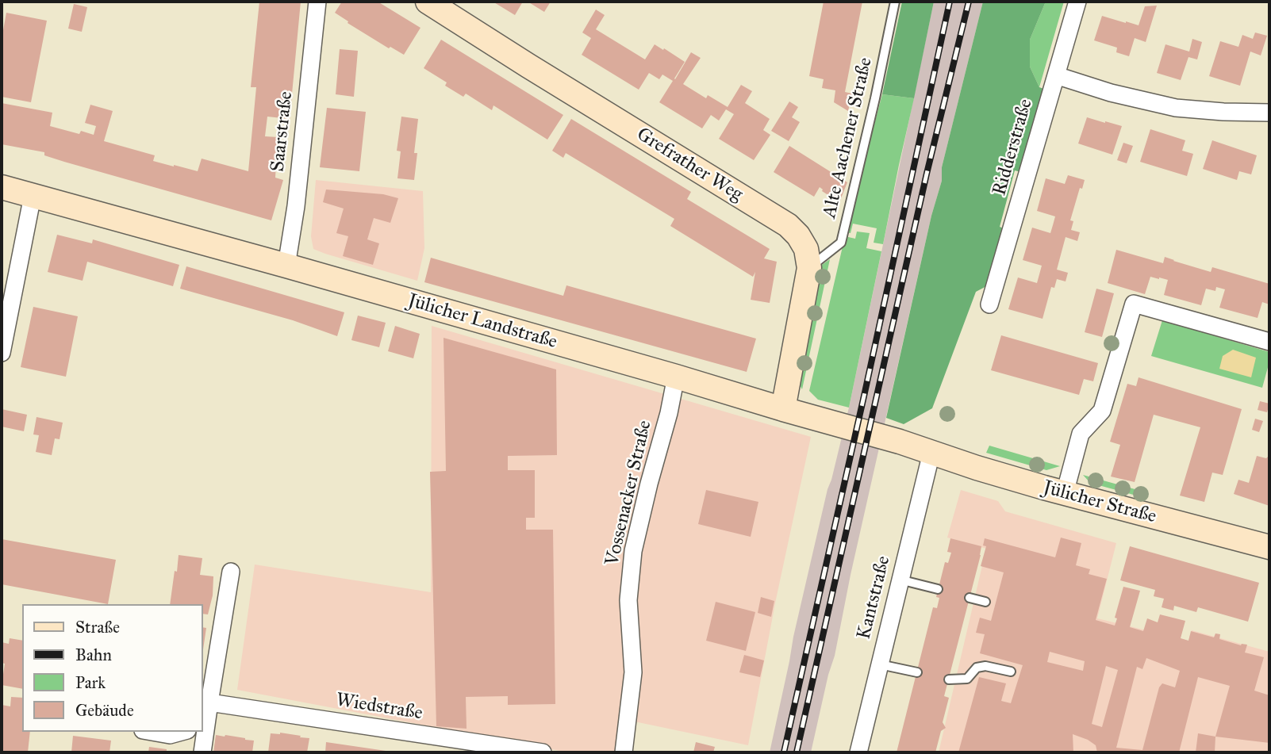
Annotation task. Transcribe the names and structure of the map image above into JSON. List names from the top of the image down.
{
  "streets": {
    "main road": ["Grefrather Weg", "Jülicher Landstraße", "Jülicher Straße"],
    "street": [
      "Saarstraße",
      "Ridderstraße",
      "Vossenacker Straße",
      "Kantstraße",
      "Wiedstraße"
    ],
    "lane": ["Alte Aachener Straße"]
  },
  "crossings": [
    ["Saarstraße", "Jülicher Landstraße"],
    ["Alte Aachener Straße", "Grefrather Weg"],
    ["Grefrather Weg", "Jülicher Landstraße"],
    ["Jülicher Landstraße", "Vossenacker Straße"],
    ["Jülicher Landstraße", "Jülicher Straße"],
    ["Jülicher Landstraße", "Kantstraße"],
    ["Jülicher Straße", "Kantstraße"]
  ],
  "legend": [
    "Straße",
    "Bahn",
    "Park",
    "Gebäude"
  ]
}
